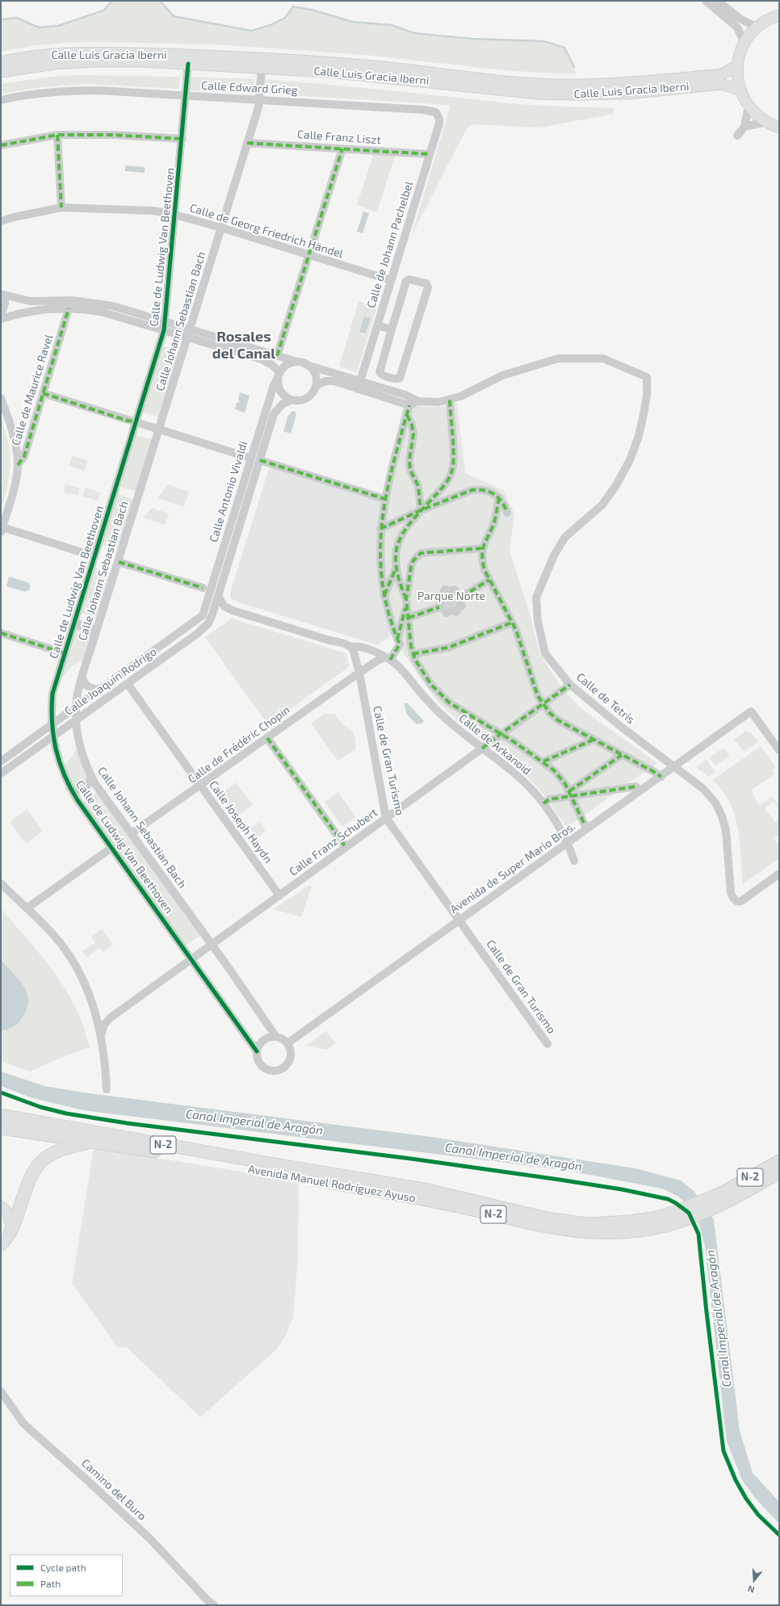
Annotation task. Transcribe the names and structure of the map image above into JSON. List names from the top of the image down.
{
  "streets": {
    "highway": ["N-2", "Avenida Manuel Rodríguez Ayuso"],
    "main road": ["Calle Luis Gracia Iberni"],
    "street": [
      "Calle Edward Grieg",
      "Calle Franz Liszt",
      "Calle de Georg Friedrich Händel",
      "Calle de Johann Pachelbel",
      "Calle de Ludwig Van Beethoven",
      "Calle Johann Sebastian Bach",
      "Calle de Maurice Ravel",
      "Calle Antonio Vivaldi",
      "Calle Joaquín Rodrigo",
      "Calle de Tetris",
      "Calle de Frédéric Chopin",
      "Calle de Arkanoid",
      "Calle de Gran Turismo",
      "Calle Joseph Haydn",
      "Calle Franz Schubert",
      "Avenida de Super Mario Bros.",
      "Camino del Buro"
    ]
  },
  "crossings": [
    ["Calle Luis Gracia Iberni", "Calle de Ludwig Van Beethoven"],
    ["Calle Luis Gracia Iberni", "Calle Johann Sebastian Bach"],
    ["Calle Edward Grieg", "Calle de Johann Pachelbel"],
    ["Calle Edward Grieg", "Calle de Ludwig Van Beethoven"],
    ["Calle Edward Grieg", "Calle Johann Sebastian Bach"],
    ["Calle Franz Liszt", "Calle de Johann Pachelbel"],
    ["Calle Franz Liszt", "Calle Johann Sebastian Bach"],
    ["Calle de Georg Friedrich Händel", "Calle de Johann Pachelbel"],
    ["Calle de Georg Friedrich Händel", "Calle de Ludwig Van Beethoven"],
    ["Calle de Georg Friedrich Händel", "Calle Johann Sebastian Bach"],
    ["Calle de Ludwig Van Beethoven", "Calle Johann Sebastian Bach"],
    ["Calle de Ludwig Van Beethoven", "Calle Joaquín Rodrigo"],
    ["Calle de Ludwig Van Beethoven", "Calle Franz Schubert"],
    ["Calle de Ludwig Van Beethoven", "Avenida de Super Mario Bros."],
    ["Calle Johann Sebastian Bach", "Calle Joaquín Rodrigo"],
    ["Calle Johann Sebastian Bach", "Calle de Frédéric Chopin"],
    ["Calle Johann Sebastian Bach", "Calle Franz Schubert"],
    ["Calle Johann Sebastian Bach", "Avenida de Super Mario Bros."],
    ["Calle Antonio Vivaldi", "Calle Joaquín Rodrigo"],
    ["Calle Joaquín Rodrigo", "Calle Joseph Haydn"],
    ["Calle de Tetris", "Calle Franz Schubert"],
    ["Calle de Tetris", "Avenida de Super Mario Bros."],
    ["Calle de Frédéric Chopin", "Calle de Gran Turismo"],
    ["Calle de Frédéric Chopin", "Calle Joseph Haydn"],
    ["Calle de Arkanoid", "Calle de Gran Turismo"],
    ["Calle de Arkanoid", "Calle Franz Schubert"],
    ["Calle de Arkanoid", "Avenida de Super Mario Bros."],
    ["Calle de Gran Turismo", "Calle Franz Schubert"],
    ["Calle de Gran Turismo", "Avenida de Super Mario Bros."],
    ["Calle Joseph Haydn", "Calle Franz Schubert"],
    ["N-2", "Avenida Manuel Rodríguez Ayuso"]
  ],
  "districts": ["Rosales del Canal"],
  "water": ["Canal Imperial de Aragón"],
  "parks": ["Parque Norte"],
  "legend": ["Cycle path", "Path"],
  "north": "bottom"
}
